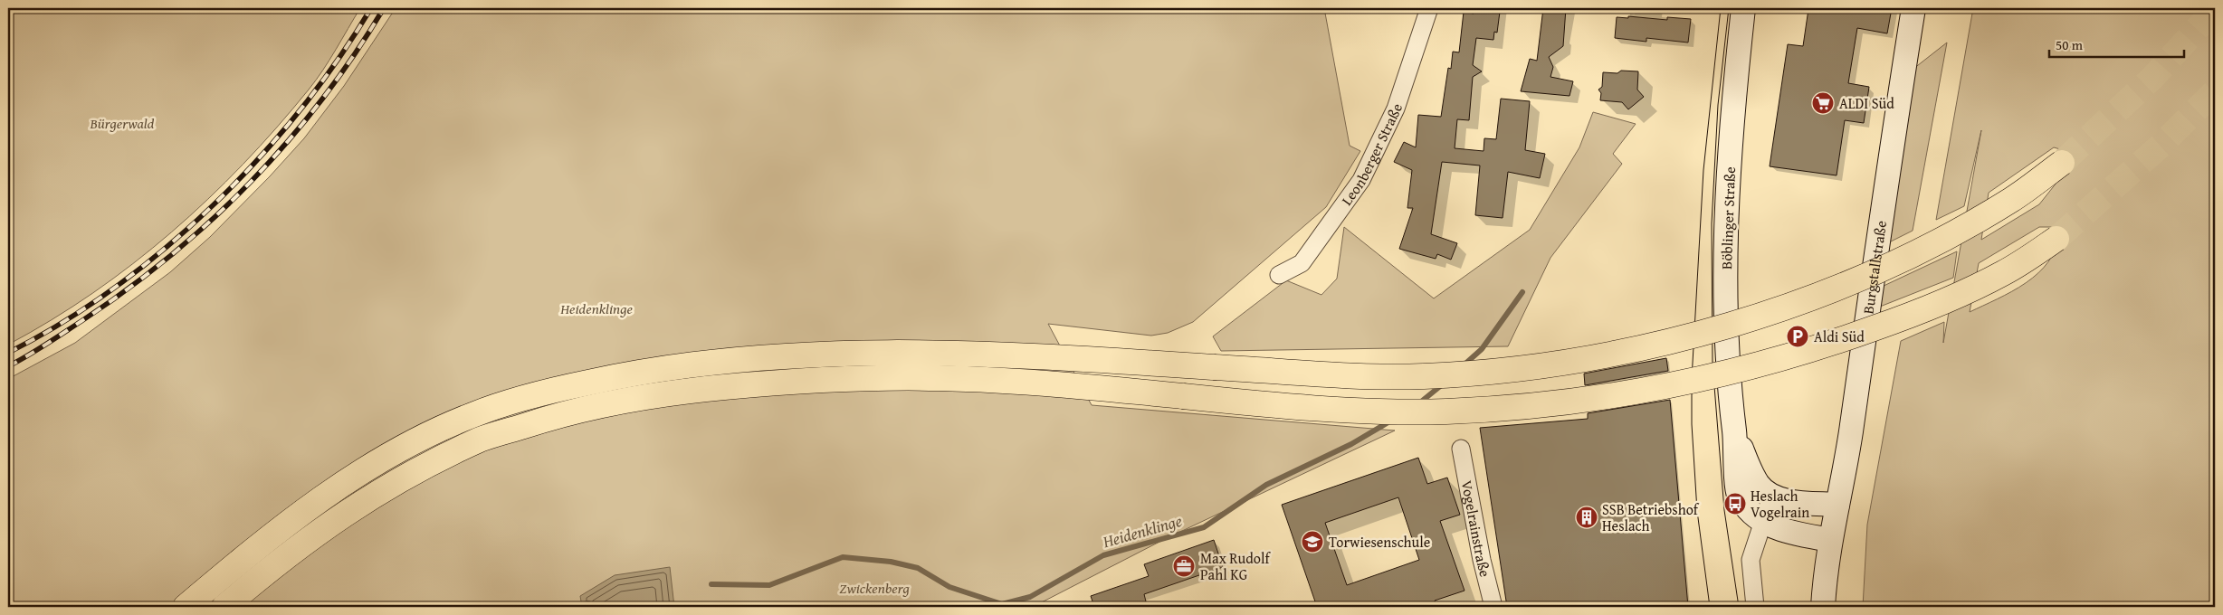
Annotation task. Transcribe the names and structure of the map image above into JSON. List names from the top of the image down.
{
  "streets": {
    "street": [
      "Leonberger Straße",
      "Böblinger Straße",
      "Burgstallstraße",
      "Vogelrainstraße"
    ]
  },
  "crossings": [
    ["Böblinger Straße", "Burgstallstraße"]
  ],
  "water": ["Heidenklinge"],
  "parks": ["Bürgerwald", "Heidenklinge", "Zwickenberg"],
  "places": {
    "supermarket": ["ALDI Süd"],
    "parking": ["Aldi Süd"],
    "bus stop": ["Heslach Vogelrain"],
    "building": ["SSB Betriebshof Heslach"],
    "school or university": ["Torwiesenschule"],
    "office": ["Max Rudolf Pahl KG"]
  },
  "scale_bar": "50 m"
}
